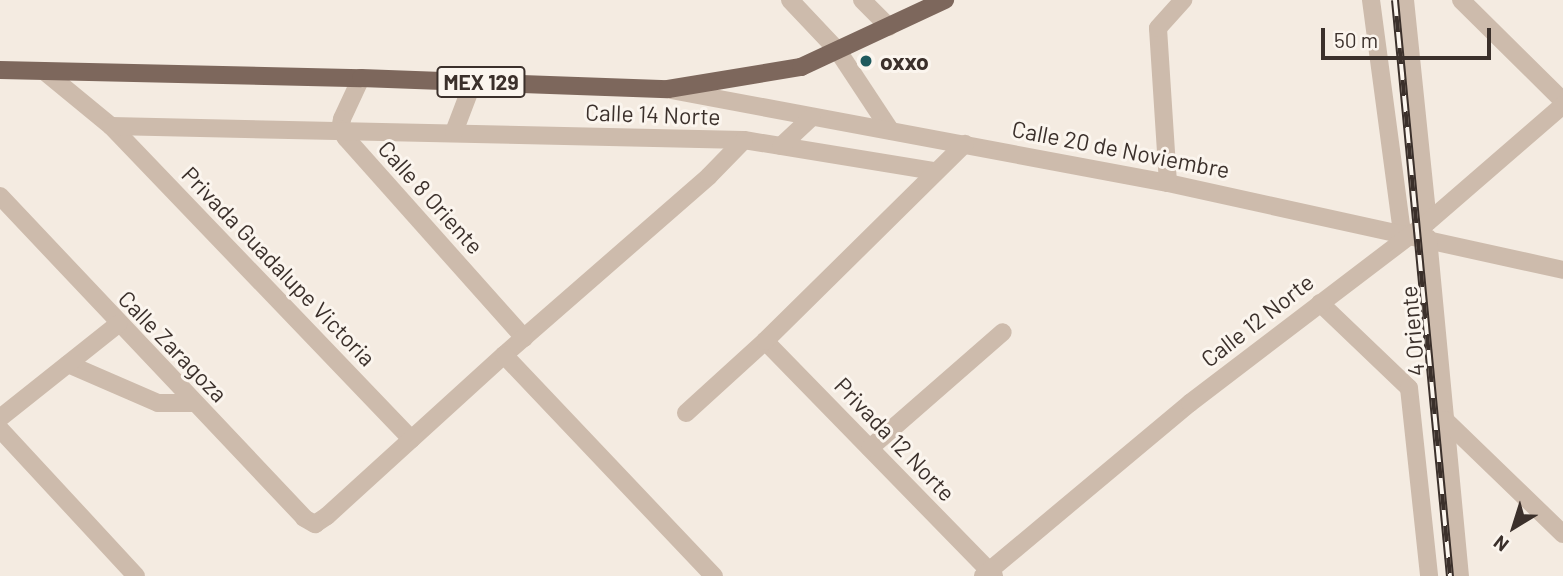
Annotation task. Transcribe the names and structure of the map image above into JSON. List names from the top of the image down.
{
  "streets": {
    "main road": ["MEX 129"],
    "street": [
      "Calle 14 Norte",
      "Calle 20 de Noviembre",
      "Calle 8 Oriente",
      "Privada Guadalupe Victoria",
      "Calle 12 Norte",
      "4 Oriente",
      "Calle Zaragoza",
      "Privada 12 Norte"
    ]
  },
  "crossings": [
    ["MEX 129", "Calle 20 de Noviembre"],
    ["MEX 129", "Privada Guadalupe Victoria"],
    ["Calle 14 Norte", "Calle 8 Oriente"],
    ["Calle 14 Norte", "Privada Guadalupe Victoria"],
    ["Calle 14 Norte", "Calle Zaragoza"],
    ["Calle 20 de Noviembre", "Calle 12 Norte"],
    ["Calle 20 de Noviembre", "4 Oriente"],
    ["Calle 12 Norte", "4 Oriente"],
    ["Calle 12 Norte", "Privada 12 Norte"]
  ],
  "places": ["oxxo"],
  "scale_bar": "50 m",
  "north": "bottom left"
}
